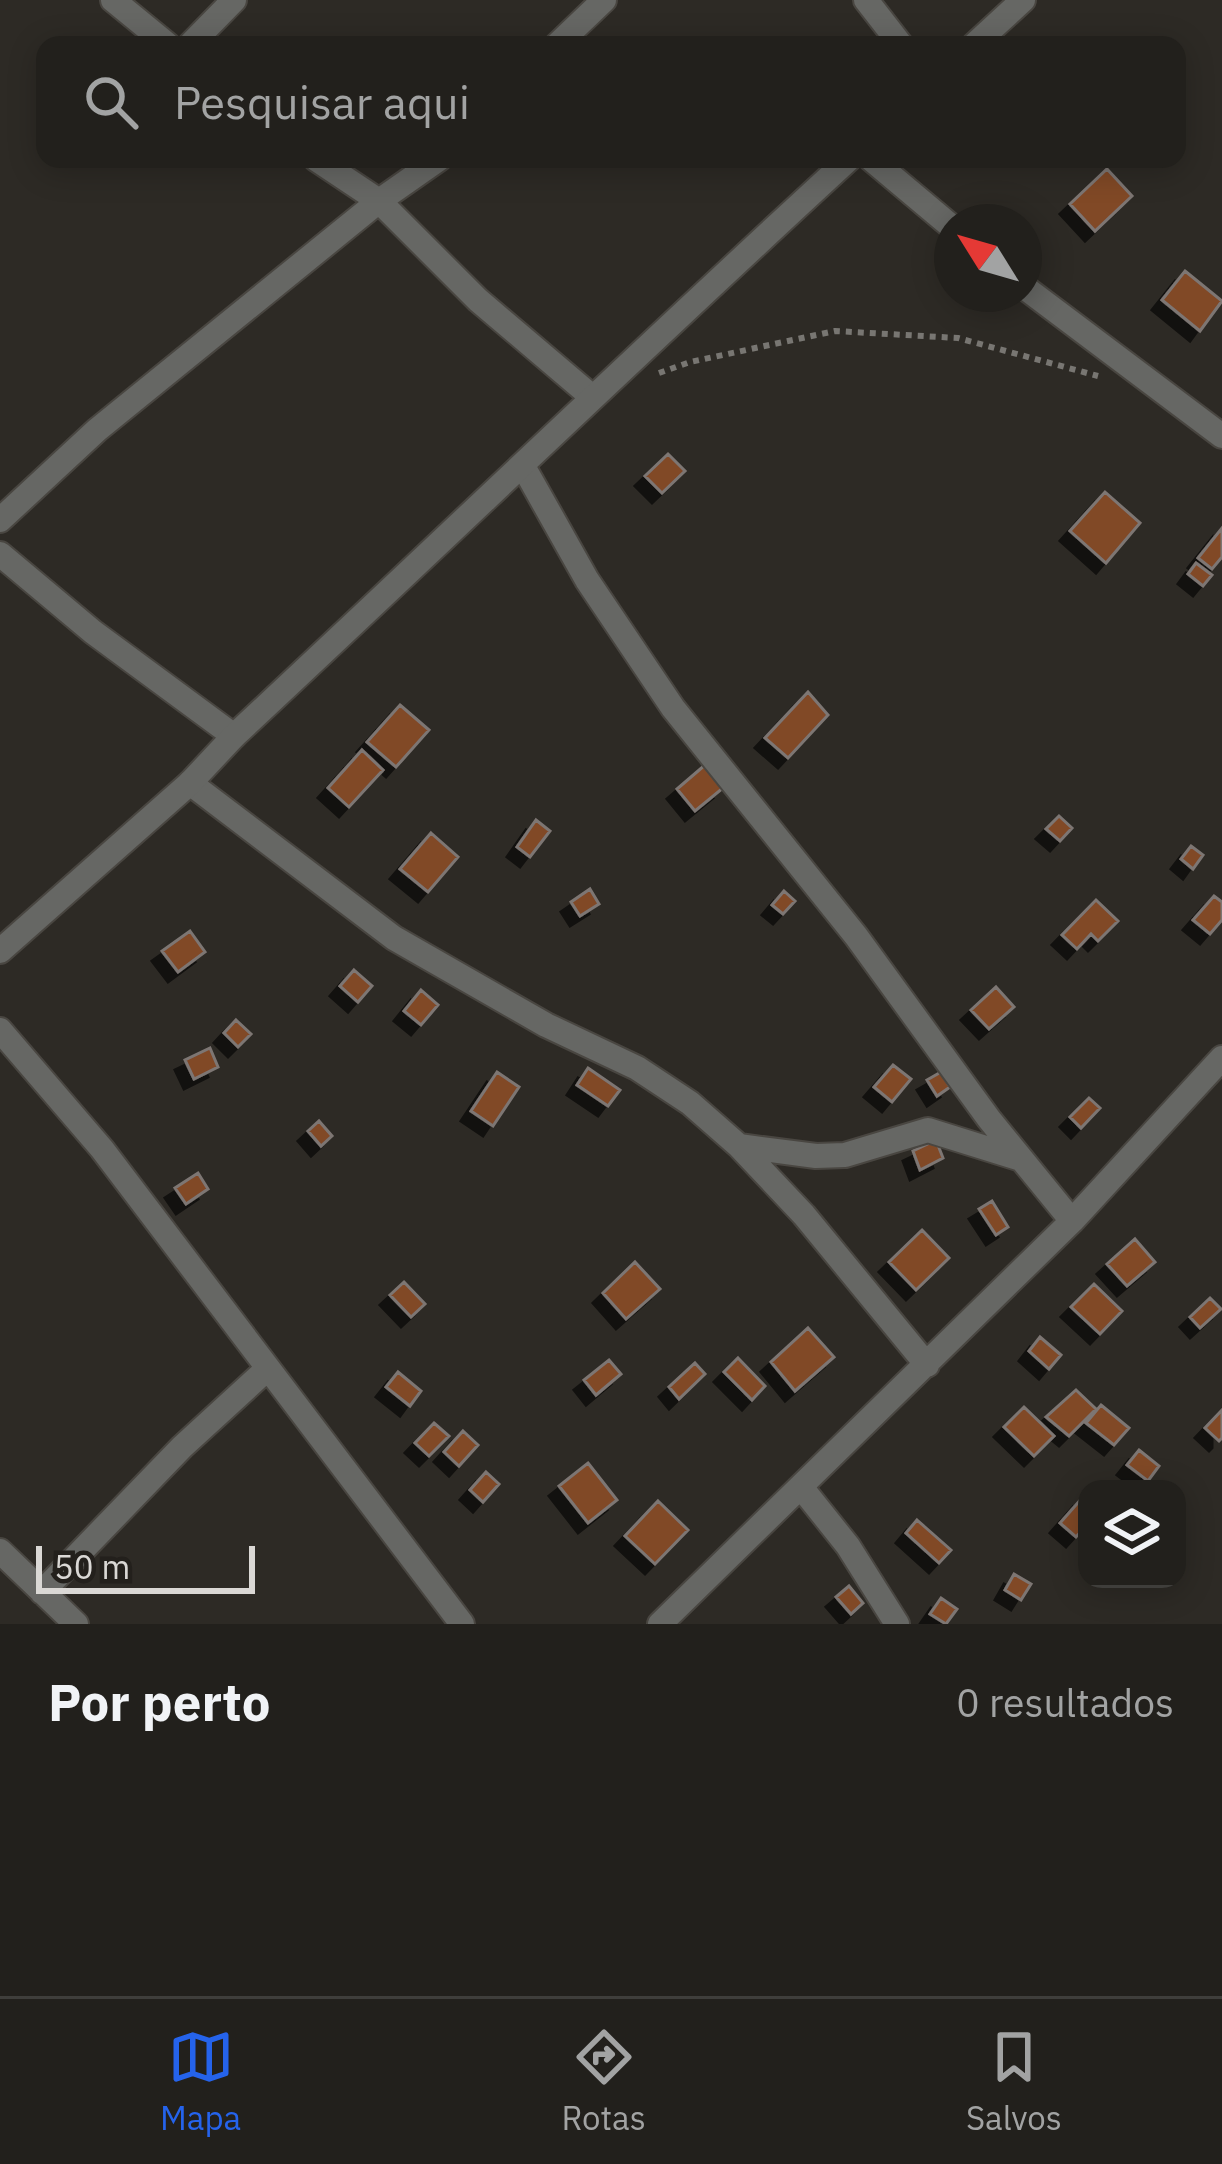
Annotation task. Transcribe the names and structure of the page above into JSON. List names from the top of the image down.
{
  "scale_bar": "50 m",
  "north": "top left",
  "page": {
    "search": "Pesquisar aqui",
    "scale": "50 m",
    "heading": ["Por perto", "0 resultados"],
    "nav": ["Mapa", "Rotas", "Salvos"]
  }
}
